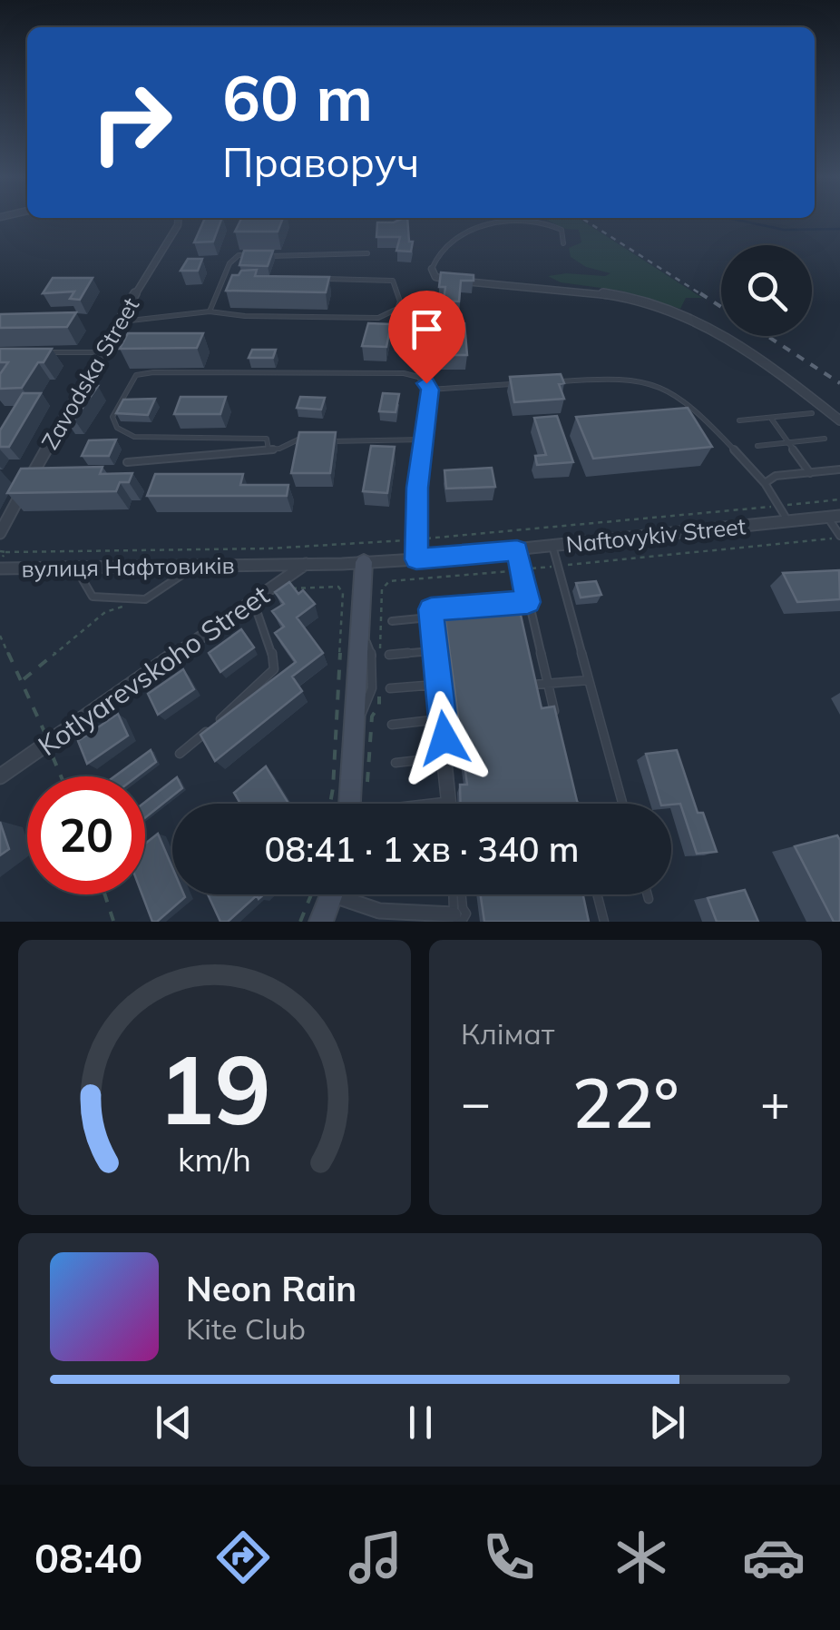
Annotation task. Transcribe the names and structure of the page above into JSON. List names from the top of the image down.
{
  "streets": {
    "street": [
      "Zavodska Street",
      "Naftovykiv Street",
      "вулиця Нафтовиків",
      "Kotlyarevskoho Street"
    ]
  },
  "crossings": [
    ["Naftovykiv Street", "вулиця Нафтовиків"],
    ["вулиця Нафтовиків", "Kotlyarevskoho Street"]
  ],
  "page": {
    "turn": ["60 m", "Праворуч"],
    "limit": "20",
    "trip": "08:41 · 1 хв · 340 m",
    "tile": "Клімат",
    "heat": ["−", "22°", "+"],
    "song": ["Neon Rain", "Kite Club"],
    "tabs": "08:40",
    "gauge": ["19", "km/h"]
  }
}
